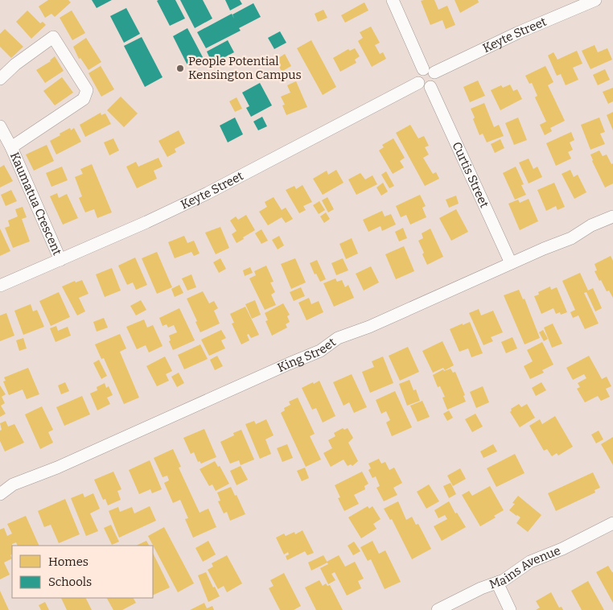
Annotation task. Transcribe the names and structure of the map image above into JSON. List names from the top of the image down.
{
  "streets": {
    "street": [
      "Keyte Street",
      "Curtis Street",
      "Kaumatua Crescent",
      "King Street",
      "Mains Avenue"
    ]
  },
  "crossings": [
    ["Keyte Street", "Curtis Street"],
    ["Keyte Street", "Kaumatua Crescent"],
    ["Curtis Street", "King Street"]
  ],
  "places": ["People Potential Kensington Campus"],
  "legend": ["Homes", "Schools"]
}
